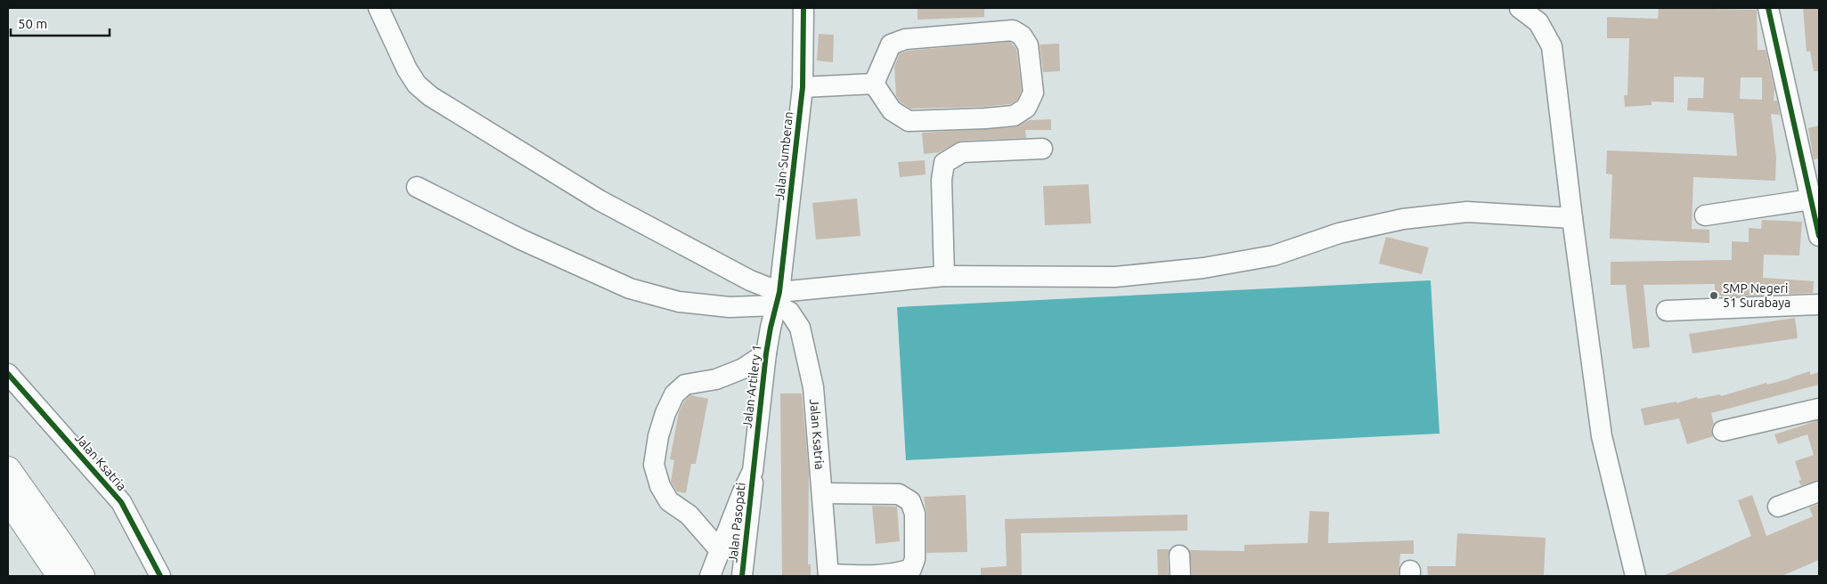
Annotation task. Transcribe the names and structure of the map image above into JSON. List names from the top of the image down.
{
  "streets": {
    "street": [
      "Jalan Sumberan",
      "Jalan Artilery 1",
      "Jalan Ksatria",
      "Jalan Pasopati"
    ]
  },
  "crossings": [
    ["Jalan Sumberan", "Jalan Artilery 1"],
    ["Jalan Sumberan", "Jalan Ksatria"],
    ["Jalan Artilery 1", "Jalan Ksatria"],
    ["Jalan Artilery 1", "Jalan Pasopati"]
  ],
  "places": ["SMP Negeri 51 Surabaya"],
  "scale_bar": "50 m"
}
